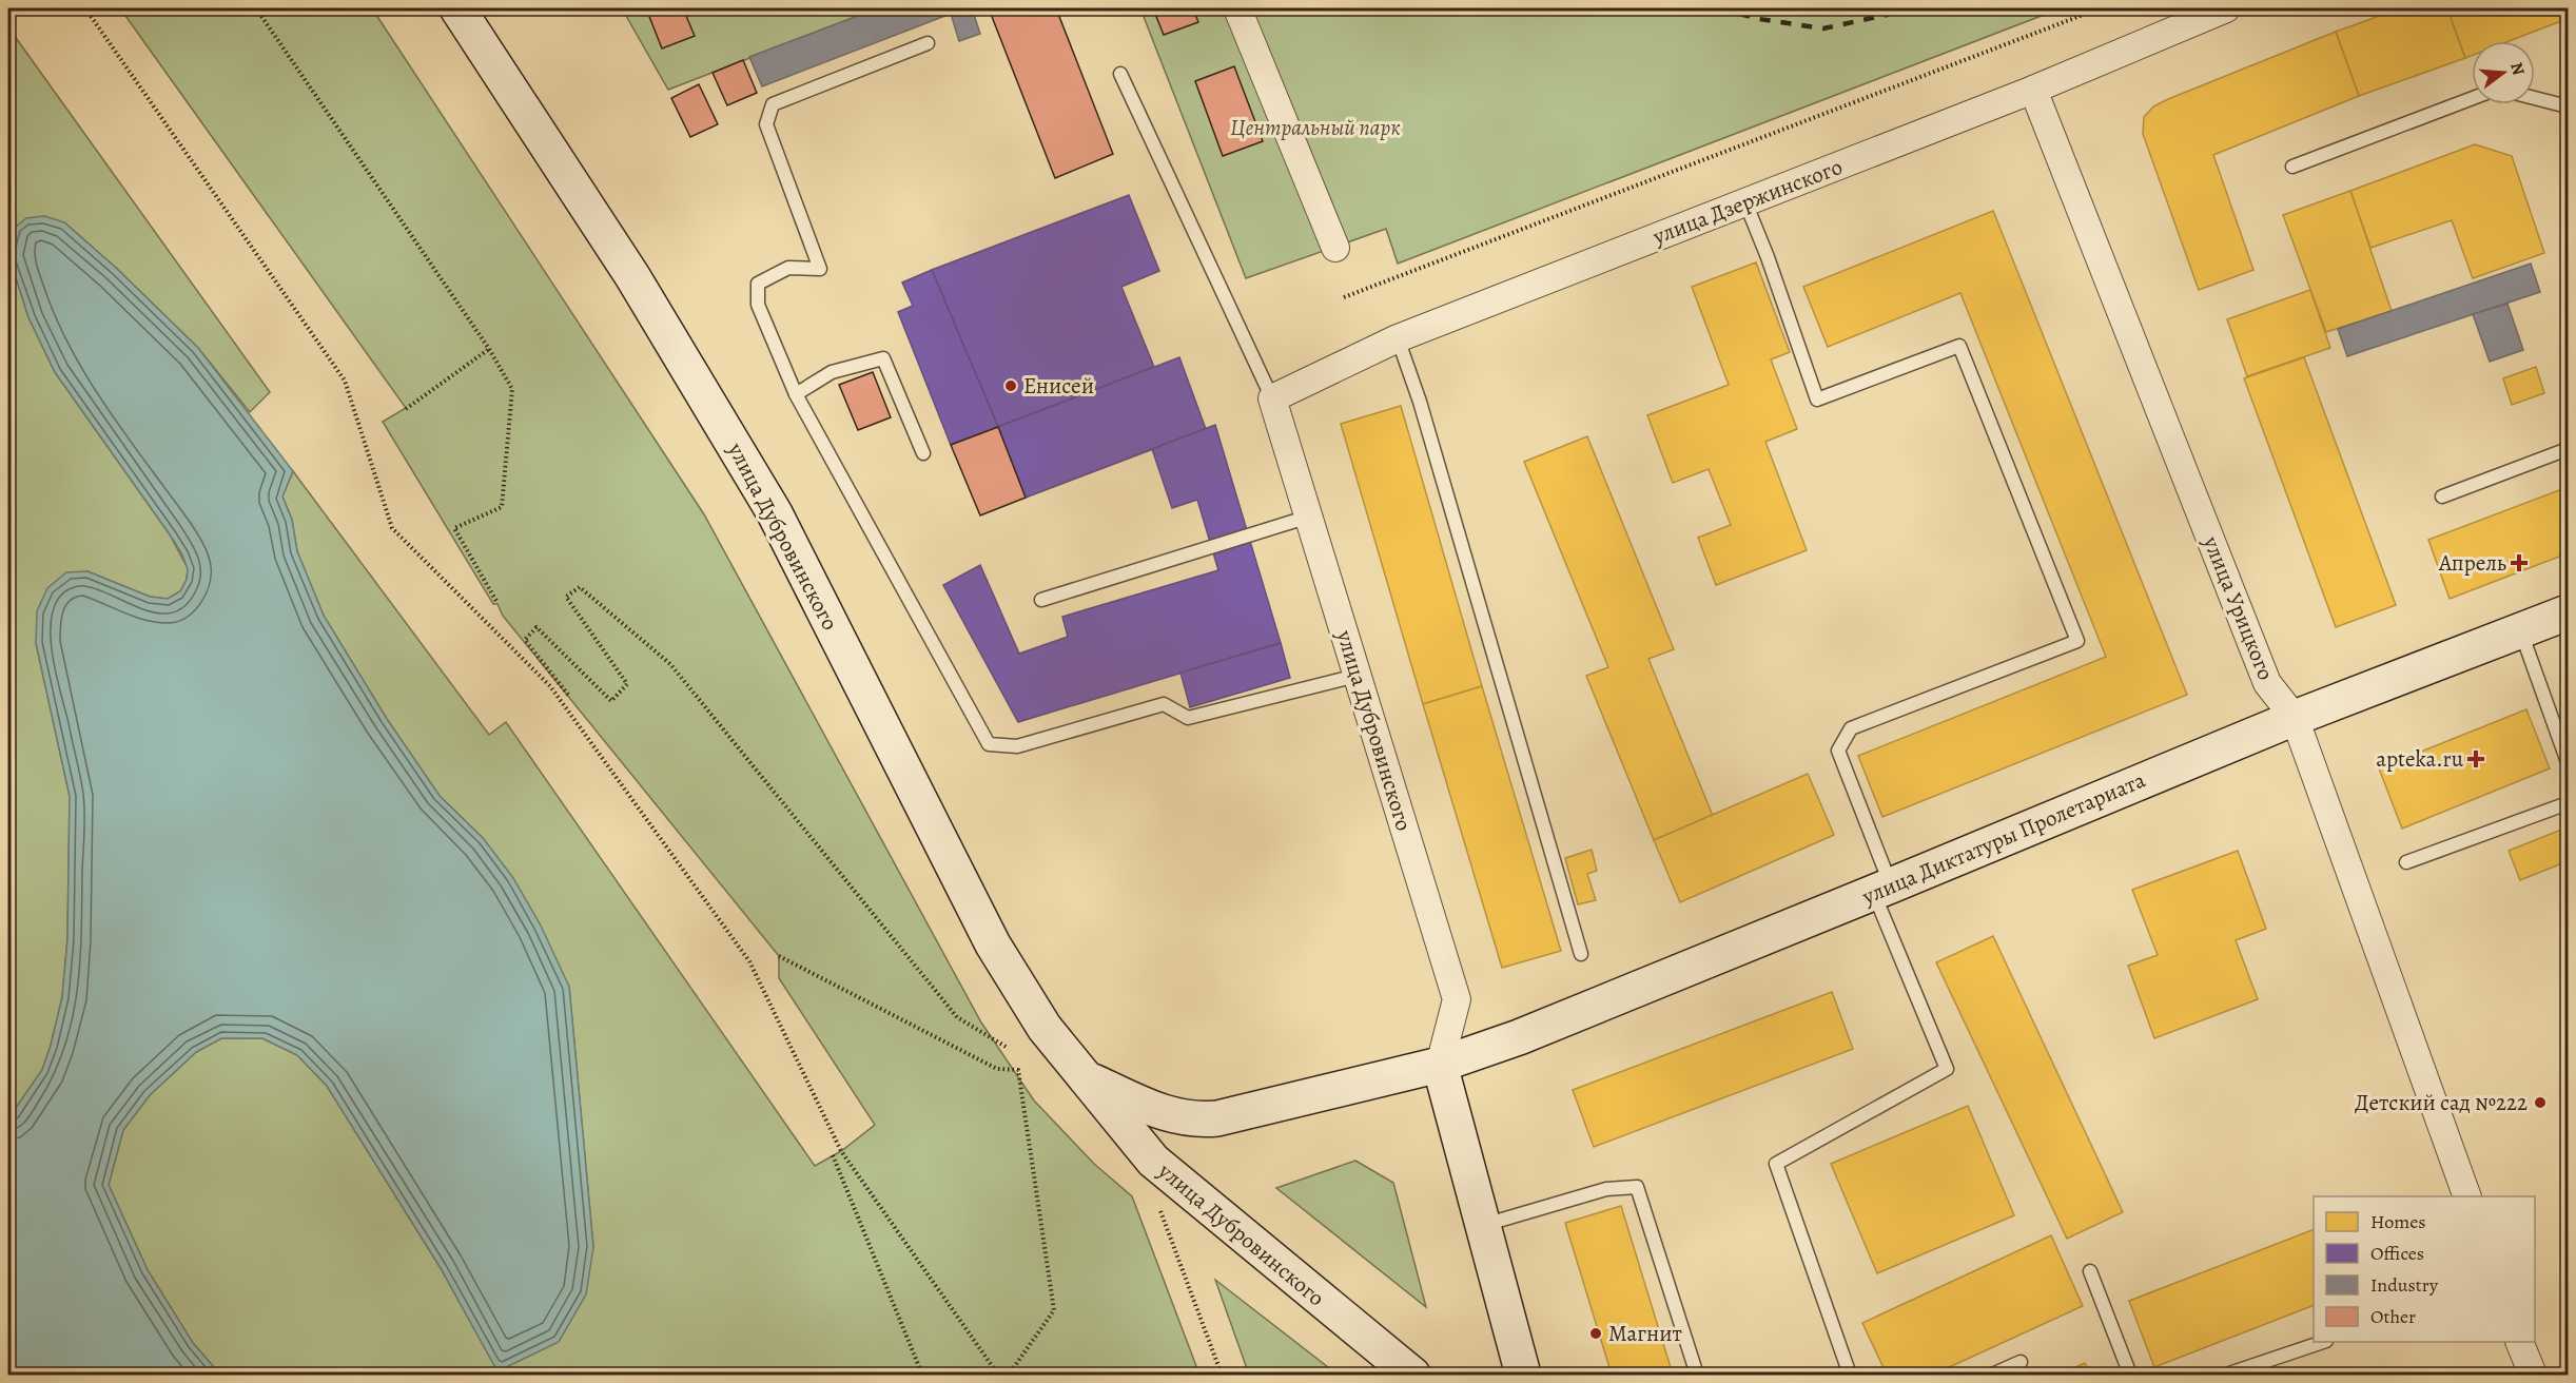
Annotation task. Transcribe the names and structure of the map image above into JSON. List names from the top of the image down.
{
  "streets": {
    "main road": ["улица Дубровинского", "улица Диктатуры Пролетариата"],
    "street": ["улица Дзержинского", "улица Урицкого"]
  },
  "crossings": [
    ["улица Дзержинского", "улица Дубровинского"],
    ["улица Дзержинского", "улица Урицкого"],
    ["улица Дубровинского", "улица Диктатуры Пролетариата"],
    ["улица Урицкого", "улица Диктатуры Пролетариата"]
  ],
  "parks": ["Центральный парк"],
  "places": {
    "other": ["Енисей", "Детский сад №222", "Магнит"],
    "health": ["Апрель", "apteka.ru"]
  },
  "legend": [
    "Homes",
    "Offices",
    "Industry",
    "Other"
  ],
  "north": "right"
}
